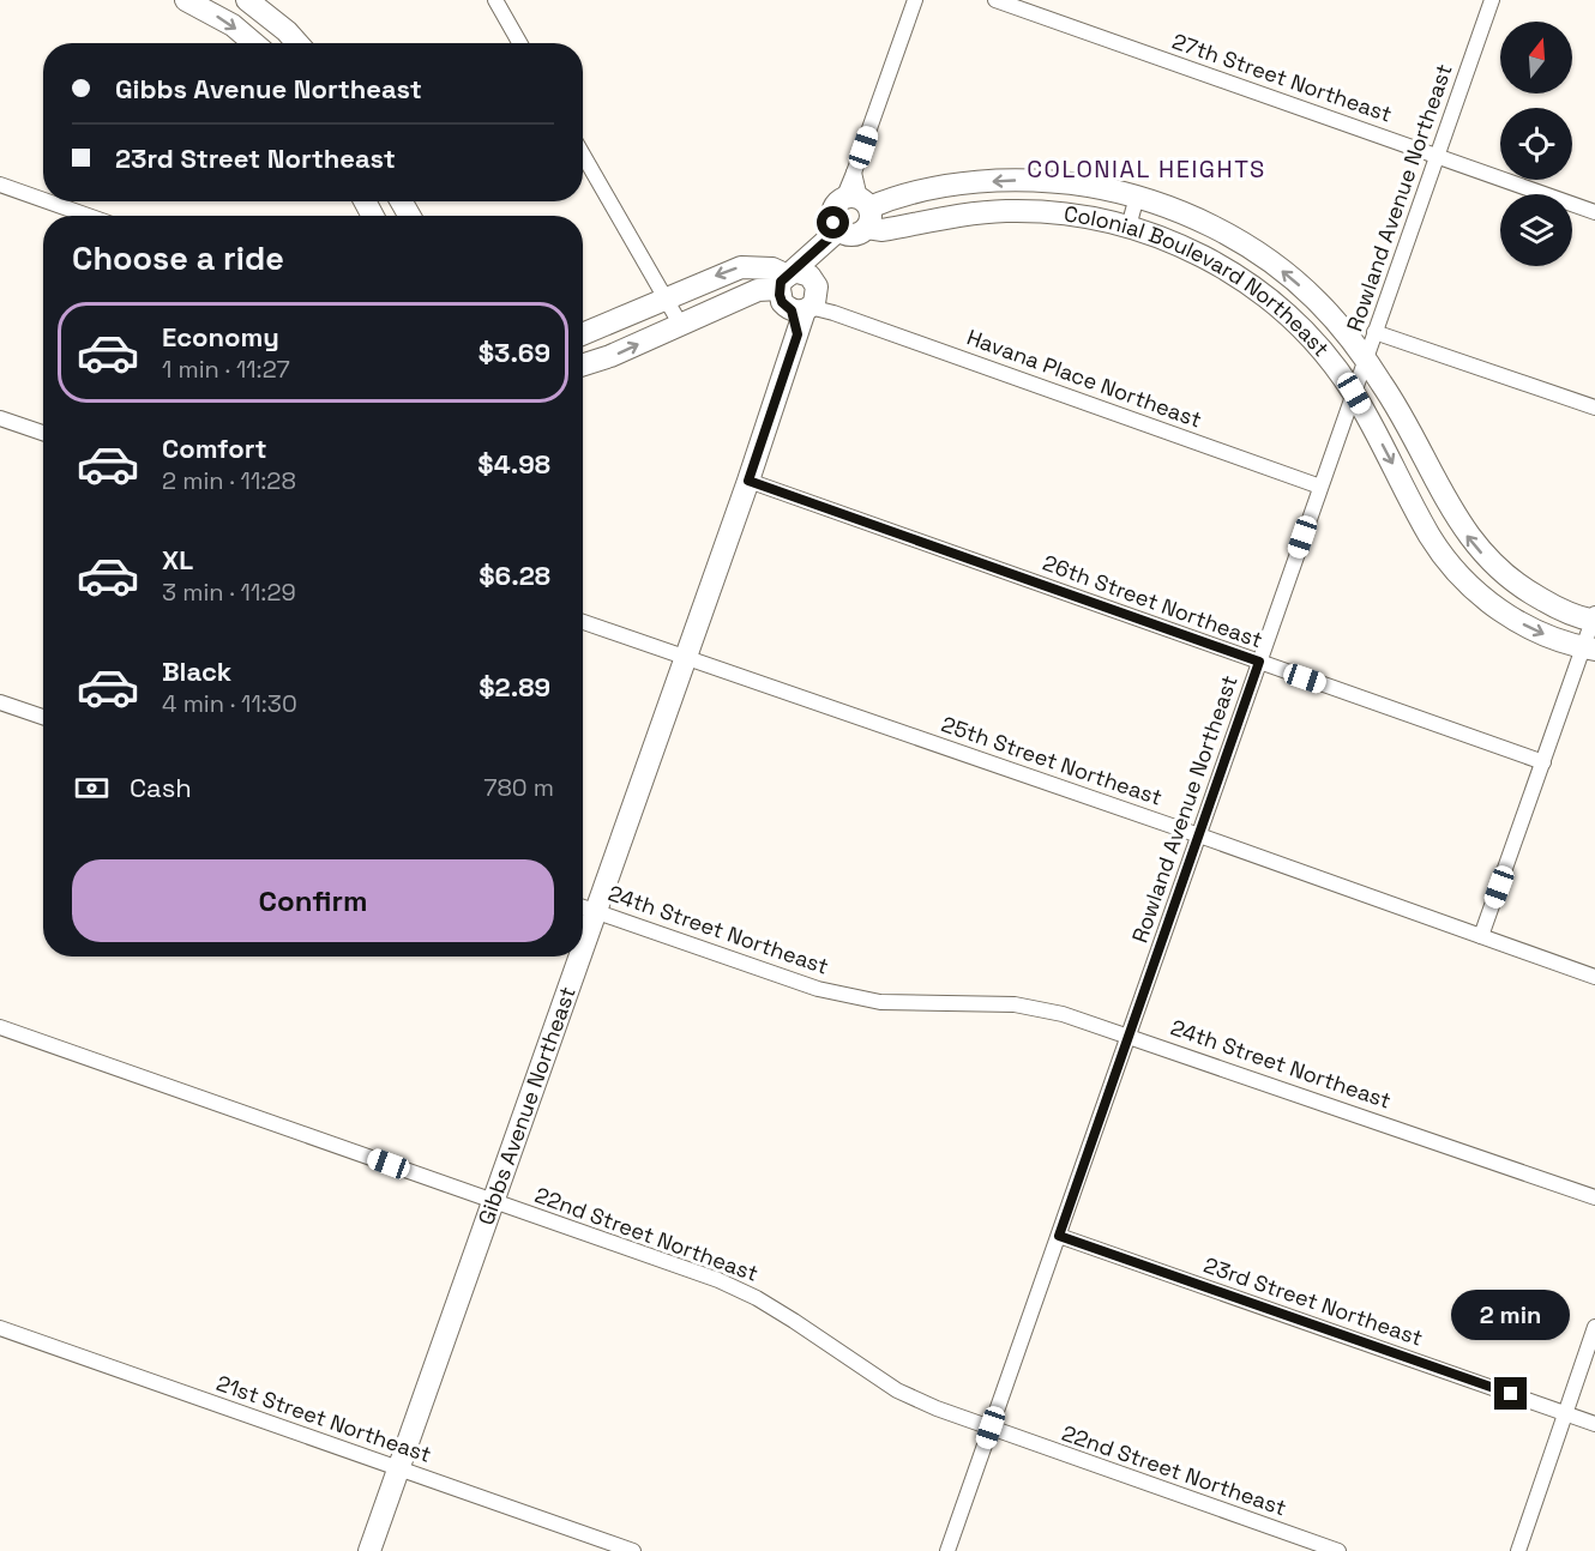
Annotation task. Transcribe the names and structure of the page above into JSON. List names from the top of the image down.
{
  "streets": {
    "street": [
      "27th Street Northeast",
      "Rowland Avenue Northeast",
      "Colonial Boulevard Northeast",
      "Havana Place Northeast",
      "26th Street Northeast",
      "25th Street Northeast",
      "24th Street Northeast",
      "Gibbs Avenue Northeast",
      "22nd Street Northeast",
      "23rd Street Northeast",
      "21st Street Northeast"
    ]
  },
  "crossings": [
    ["27th Street Northeast", "Rowland Avenue Northeast"],
    ["Rowland Avenue Northeast", "Colonial Boulevard Northeast"],
    ["Rowland Avenue Northeast", "Havana Place Northeast"],
    ["Rowland Avenue Northeast", "26th Street Northeast"],
    ["Rowland Avenue Northeast", "25th Street Northeast"],
    ["Rowland Avenue Northeast", "24th Street Northeast"],
    ["Rowland Avenue Northeast", "22nd Street Northeast"],
    ["Rowland Avenue Northeast", "23rd Street Northeast"],
    ["Havana Place Northeast", "Gibbs Avenue Northeast"],
    ["26th Street Northeast", "Gibbs Avenue Northeast"],
    ["25th Street Northeast", "Gibbs Avenue Northeast"],
    ["24th Street Northeast", "Gibbs Avenue Northeast"],
    ["Gibbs Avenue Northeast", "22nd Street Northeast"],
    ["Gibbs Avenue Northeast", "21st Street Northeast"]
  ],
  "districts": ["COLONIAL HEIGHTS"],
  "north": "top",
  "page": {
    "banner": ["Gibbs Avenue Northeast", "23rd Street Northeast"],
    "heading": "Choose a ride",
    "list": [
      {
        "name": "Economy",
        "note": "1 min · 11:27",
        "value": "$3.69"
      },
      {
        "name": "Comfort",
        "note": "2 min · 11:28",
        "value": "$4.98"
      },
      {
        "name": "XL",
        "note": "3 min · 11:29",
        "value": "$6.28"
      },
      {
        "name": "Black",
        "note": "4 min · 11:30",
        "value": "$2.89"
      }
    ],
    "pay": ["Cash", "780 m"],
    "buttons": "Confirm",
    "bubble": "2 min"
  }
}
